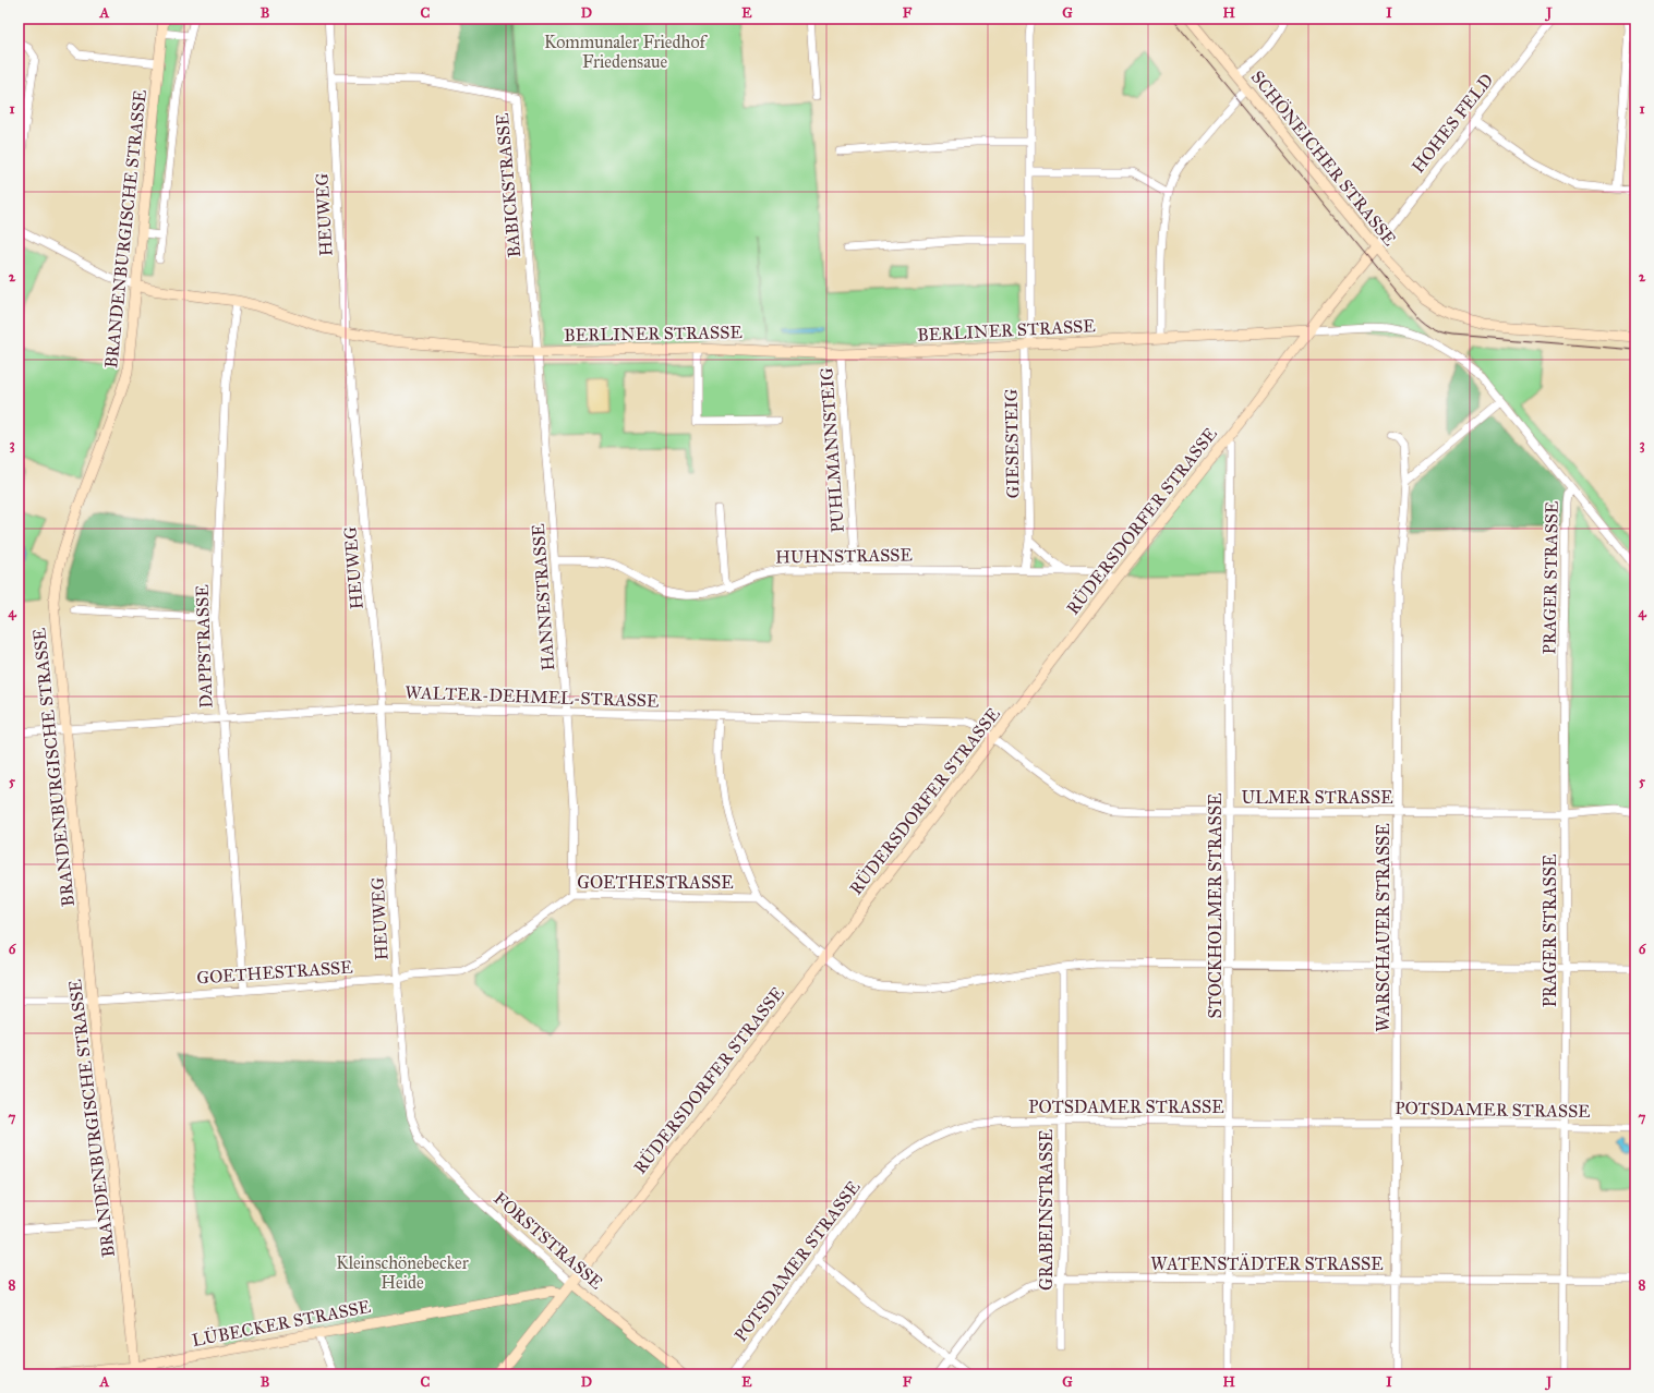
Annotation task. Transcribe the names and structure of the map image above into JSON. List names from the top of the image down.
{
  "streets": {
    "street": [
      "HOHES FELD",
      "SCHÖNEICHER STRASSE",
      "BABICKSTRASSE",
      "HEUWEG",
      "BRANDENBURGISCHE STRASSE",
      "BERLINER STRASSE",
      "GIESESTEIG",
      "PUHLMANNSTEIG",
      "RÜDERSDORFER STRASSE",
      "HUHNSTRASSE",
      "PRAGER STRASSE",
      "HANNESTRASSE",
      "DAPPSTRASSE",
      "WALTER-DEHMEL-STRASSE",
      "ULMER STRASSE",
      "GOETHESTRASSE",
      "STOCKHOLMER STRASSE",
      "WARSCHAUER STRASSE",
      "POTSDAMER STRASSE",
      "GRABEINSTRASSE",
      "FORSTSTRASSE",
      "WATENSTÄDTER STRASSE",
      "LÜBECKER STRASSE"
    ]
  },
  "crossings": [
    ["HOHES FELD", "SCHÖNEICHER STRASSE"],
    ["HOHES FELD", "RÜDERSDORFER STRASSE"],
    ["SCHÖNEICHER STRASSE", "RÜDERSDORFER STRASSE"],
    ["BABICKSTRASSE", "HEUWEG"],
    ["BABICKSTRASSE", "BERLINER STRASSE"],
    ["BABICKSTRASSE", "HANNESTRASSE"],
    ["HEUWEG", "BERLINER STRASSE"],
    ["HEUWEG", "WALTER-DEHMEL-STRASSE"],
    ["HEUWEG", "GOETHESTRASSE"],
    ["HEUWEG", "FORSTSTRASSE"],
    ["BRANDENBURGISCHE STRASSE", "BERLINER STRASSE"],
    ["BRANDENBURGISCHE STRASSE", "WALTER-DEHMEL-STRASSE"],
    ["BRANDENBURGISCHE STRASSE", "GOETHESTRASSE"],
    ["BRANDENBURGISCHE STRASSE", "LÜBECKER STRASSE"],
    ["BERLINER STRASSE", "GIESESTEIG"],
    ["BERLINER STRASSE", "PUHLMANNSTEIG"],
    ["BERLINER STRASSE", "RÜDERSDORFER STRASSE"],
    ["BERLINER STRASSE", "HANNESTRASSE"],
    ["BERLINER STRASSE", "DAPPSTRASSE"],
    ["GIESESTEIG", "HUHNSTRASSE"],
    ["PUHLMANNSTEIG", "HUHNSTRASSE"],
    ["RÜDERSDORFER STRASSE", "HUHNSTRASSE"],
    ["RÜDERSDORFER STRASSE", "WALTER-DEHMEL-STRASSE"],
    ["RÜDERSDORFER STRASSE", "ULMER STRASSE"],
    ["RÜDERSDORFER STRASSE", "GOETHESTRASSE"],
    ["RÜDERSDORFER STRASSE", "STOCKHOLMER STRASSE"],
    ["RÜDERSDORFER STRASSE", "FORSTSTRASSE"],
    ["RÜDERSDORFER STRASSE", "LÜBECKER STRASSE"],
    ["HUHNSTRASSE", "HANNESTRASSE"],
    ["PRAGER STRASSE", "ULMER STRASSE"],
    ["PRAGER STRASSE", "GOETHESTRASSE"],
    ["PRAGER STRASSE", "POTSDAMER STRASSE"],
    ["PRAGER STRASSE", "WATENSTÄDTER STRASSE"],
    ["HANNESTRASSE", "WALTER-DEHMEL-STRASSE"],
    ["HANNESTRASSE", "GOETHESTRASSE"],
    ["DAPPSTRASSE", "WALTER-DEHMEL-STRASSE"],
    ["DAPPSTRASSE", "GOETHESTRASSE"],
    ["WALTER-DEHMEL-STRASSE", "ULMER STRASSE"],
    ["ULMER STRASSE", "STOCKHOLMER STRASSE"],
    ["ULMER STRASSE", "WARSCHAUER STRASSE"],
    ["GOETHESTRASSE", "STOCKHOLMER STRASSE"],
    ["GOETHESTRASSE", "WARSCHAUER STRASSE"],
    ["GOETHESTRASSE", "GRABEINSTRASSE"],
    ["STOCKHOLMER STRASSE", "POTSDAMER STRASSE"],
    ["STOCKHOLMER STRASSE", "WATENSTÄDTER STRASSE"],
    ["WARSCHAUER STRASSE", "POTSDAMER STRASSE"],
    ["WARSCHAUER STRASSE", "WATENSTÄDTER STRASSE"],
    ["POTSDAMER STRASSE", "GRABEINSTRASSE"],
    ["GRABEINSTRASSE", "WATENSTÄDTER STRASSE"]
  ],
  "parks": ["Kommunaler Friedhof Friedensaue", "Kleinschönebecker Heide"],
  "grid": {
    "columns": [
      "A",
      "B",
      "C",
      "D",
      "E",
      "F",
      "G",
      "H",
      "I",
      "J"
    ],
    "rows": [
      "1",
      "2",
      "3",
      "4",
      "5",
      "6",
      "7",
      "8"
    ]
  }
}
